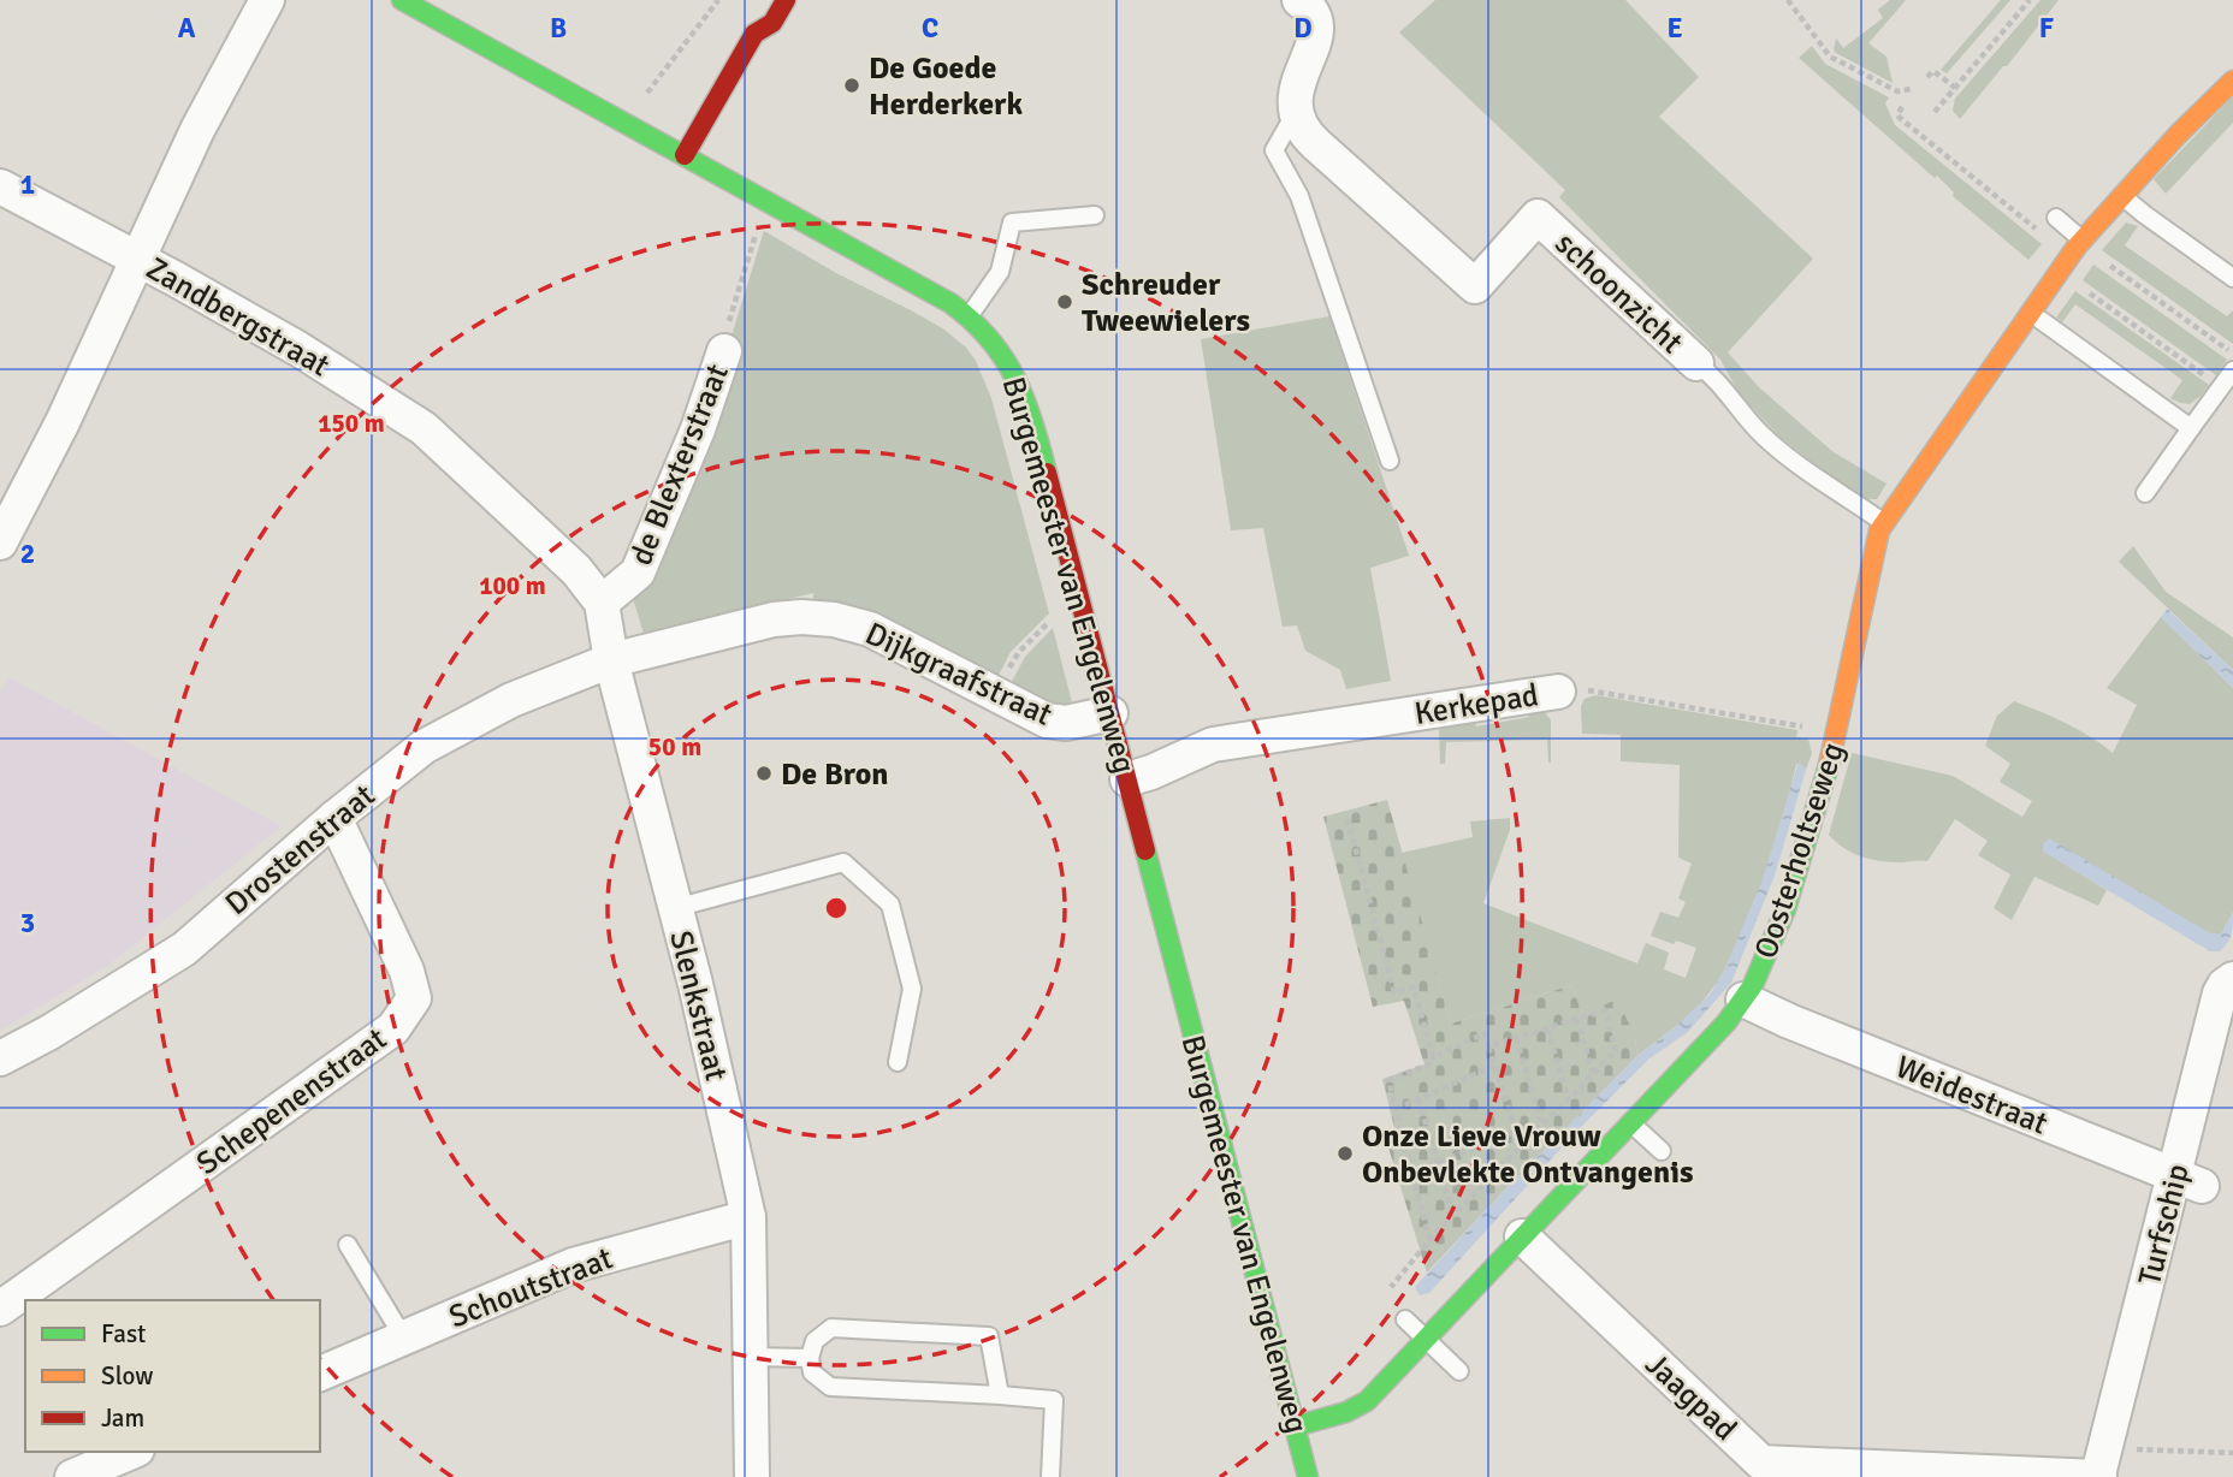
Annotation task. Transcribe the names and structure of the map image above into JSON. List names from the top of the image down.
{
  "streets": {
    "street": [
      "schoonzicht",
      "Zandbergstraat",
      "de Blexterstraat",
      "Burgemeester van Engelenweg",
      "Dijkgraafstraat",
      "Kerkepad",
      "Drostenstraat",
      "Oosterholtseweg",
      "Slenkstraat",
      "Weidestraat",
      "Schepenenstraat",
      "Turfschip",
      "Schoutstraat",
      "Jaagpad"
    ]
  },
  "crossings": [
    ["Zandbergstraat", "de Blexterstraat"],
    ["Zandbergstraat", "Dijkgraafstraat"],
    ["Zandbergstraat", "Drostenstraat"],
    ["Zandbergstraat", "Slenkstraat"],
    ["Burgemeester van Engelenweg", "Dijkgraafstraat"],
    ["Burgemeester van Engelenweg", "Kerkepad"],
    ["Burgemeester van Engelenweg", "Oosterholtseweg"],
    ["Dijkgraafstraat", "Drostenstraat"],
    ["Dijkgraafstraat", "Slenkstraat"],
    ["Drostenstraat", "Slenkstraat"],
    ["Drostenstraat", "Schepenenstraat"],
    ["Oosterholtseweg", "Weidestraat"],
    ["Oosterholtseweg", "Jaagpad"],
    ["Slenkstraat", "Schoutstraat"],
    ["Weidestraat", "Turfschip"],
    ["Turfschip", "Jaagpad"]
  ],
  "places": [
    "De Goede Herderkerk",
    "Schreuder Tweewielers",
    "De Bron",
    "Onze Lieve Vrouw Onbevlekte Ontvangenis"
  ],
  "legend": ["Fast", "Slow", "Jam"],
  "grid": {
    "columns": [
      "A",
      "B",
      "C",
      "D",
      "E",
      "F"
    ],
    "rows": ["1", "2", "3"]
  },
  "rings": ["150 m", "100 m", "50 m"]
}
